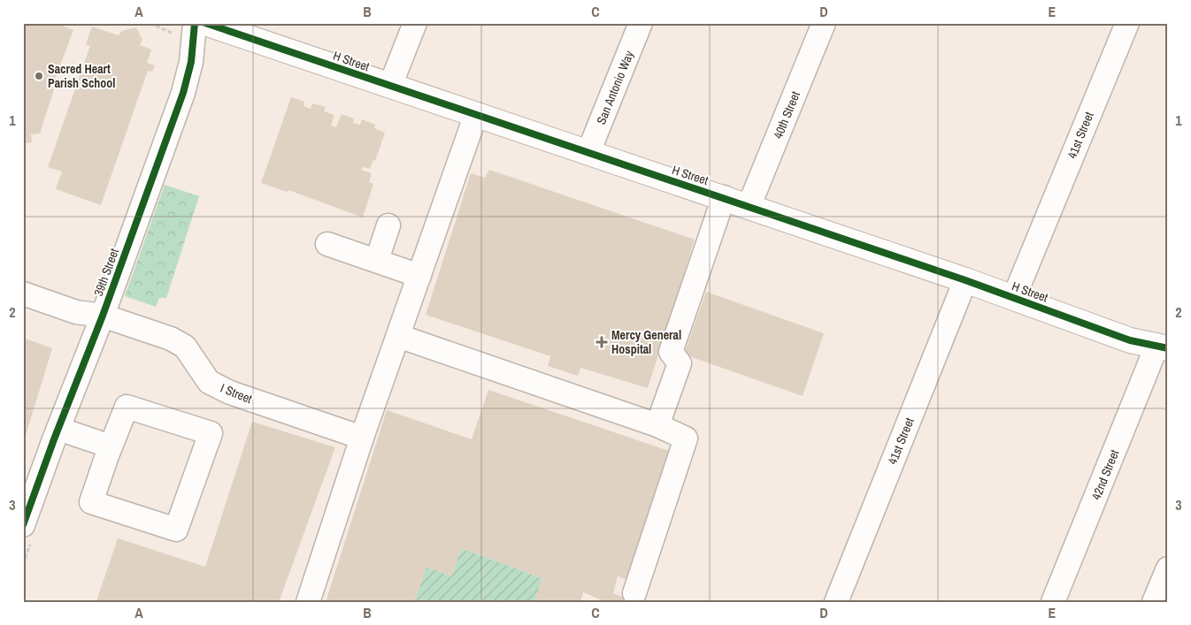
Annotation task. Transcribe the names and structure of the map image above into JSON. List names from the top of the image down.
{
  "streets": {
    "main road": ["H Street"],
    "street": [
      "San Antonio Way",
      "40th Street",
      "41st Street",
      "39th Street",
      "I Street",
      "42nd Street"
    ]
  },
  "crossings": [
    ["H Street", "San Antonio Way"],
    ["H Street", "40th Street"],
    ["H Street", "41st Street"],
    ["H Street", "42nd Street"],
    ["39th Street", "I Street"]
  ],
  "places": {
    "other": ["Sacred Heart Parish School"],
    "health": ["Mercy General Hospital"]
  },
  "grid": {
    "columns": [
      "A",
      "B",
      "C",
      "D",
      "E"
    ],
    "rows": ["1", "2", "3"]
  }
}
